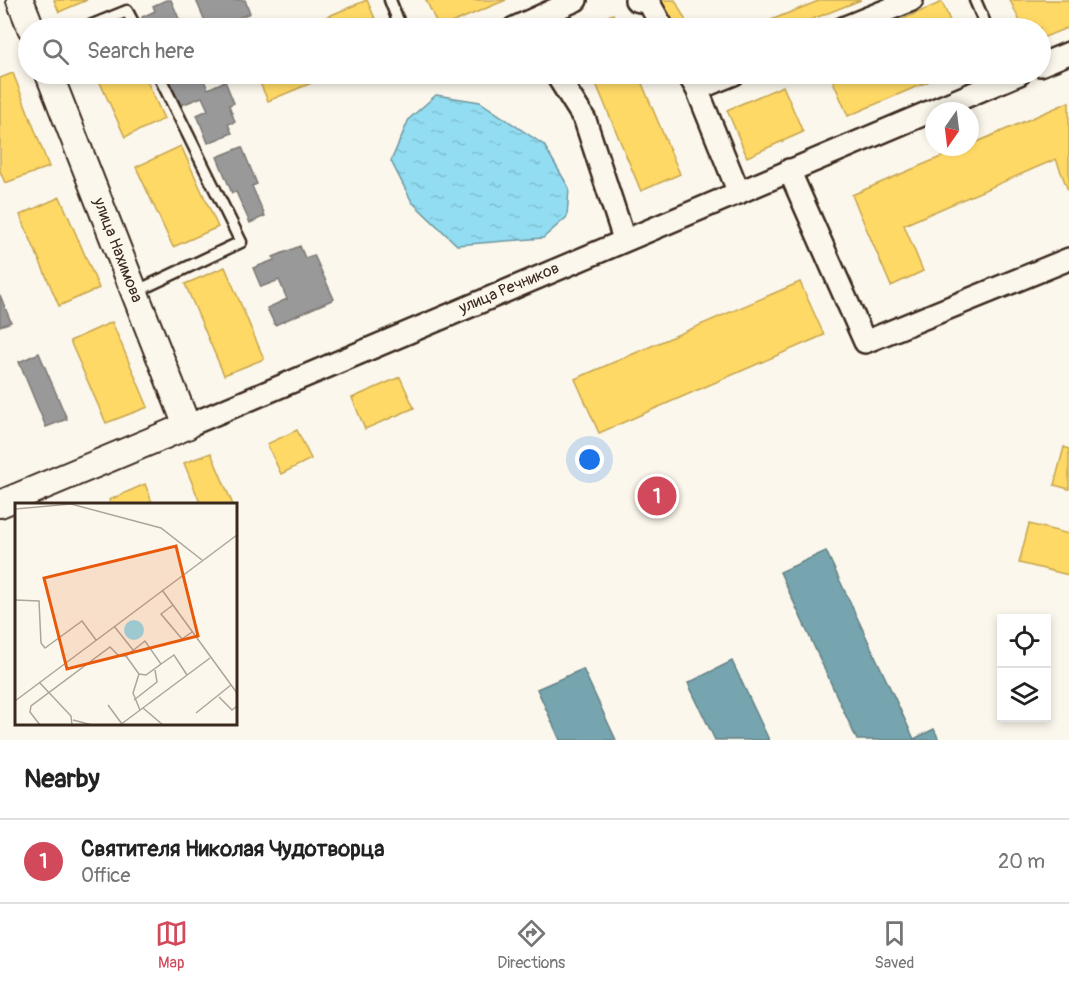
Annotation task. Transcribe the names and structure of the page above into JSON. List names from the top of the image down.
{
  "streets": {
    "street": ["улица Нахимова", "улица Речников"]
  },
  "crossings": [
    ["улица Нахимова", "улица Речников"]
  ],
  "north": "bottom",
  "page": {
    "search": "Search here",
    "pins": "1",
    "heading": "Nearby",
    "list": [
      {
        "mark": "1",
        "name": "Святителя Николая Чудотворца",
        "note": "Office",
        "value": "20 m"
      }
    ],
    "nav": ["Map", "Directions", "Saved"]
  }
}
